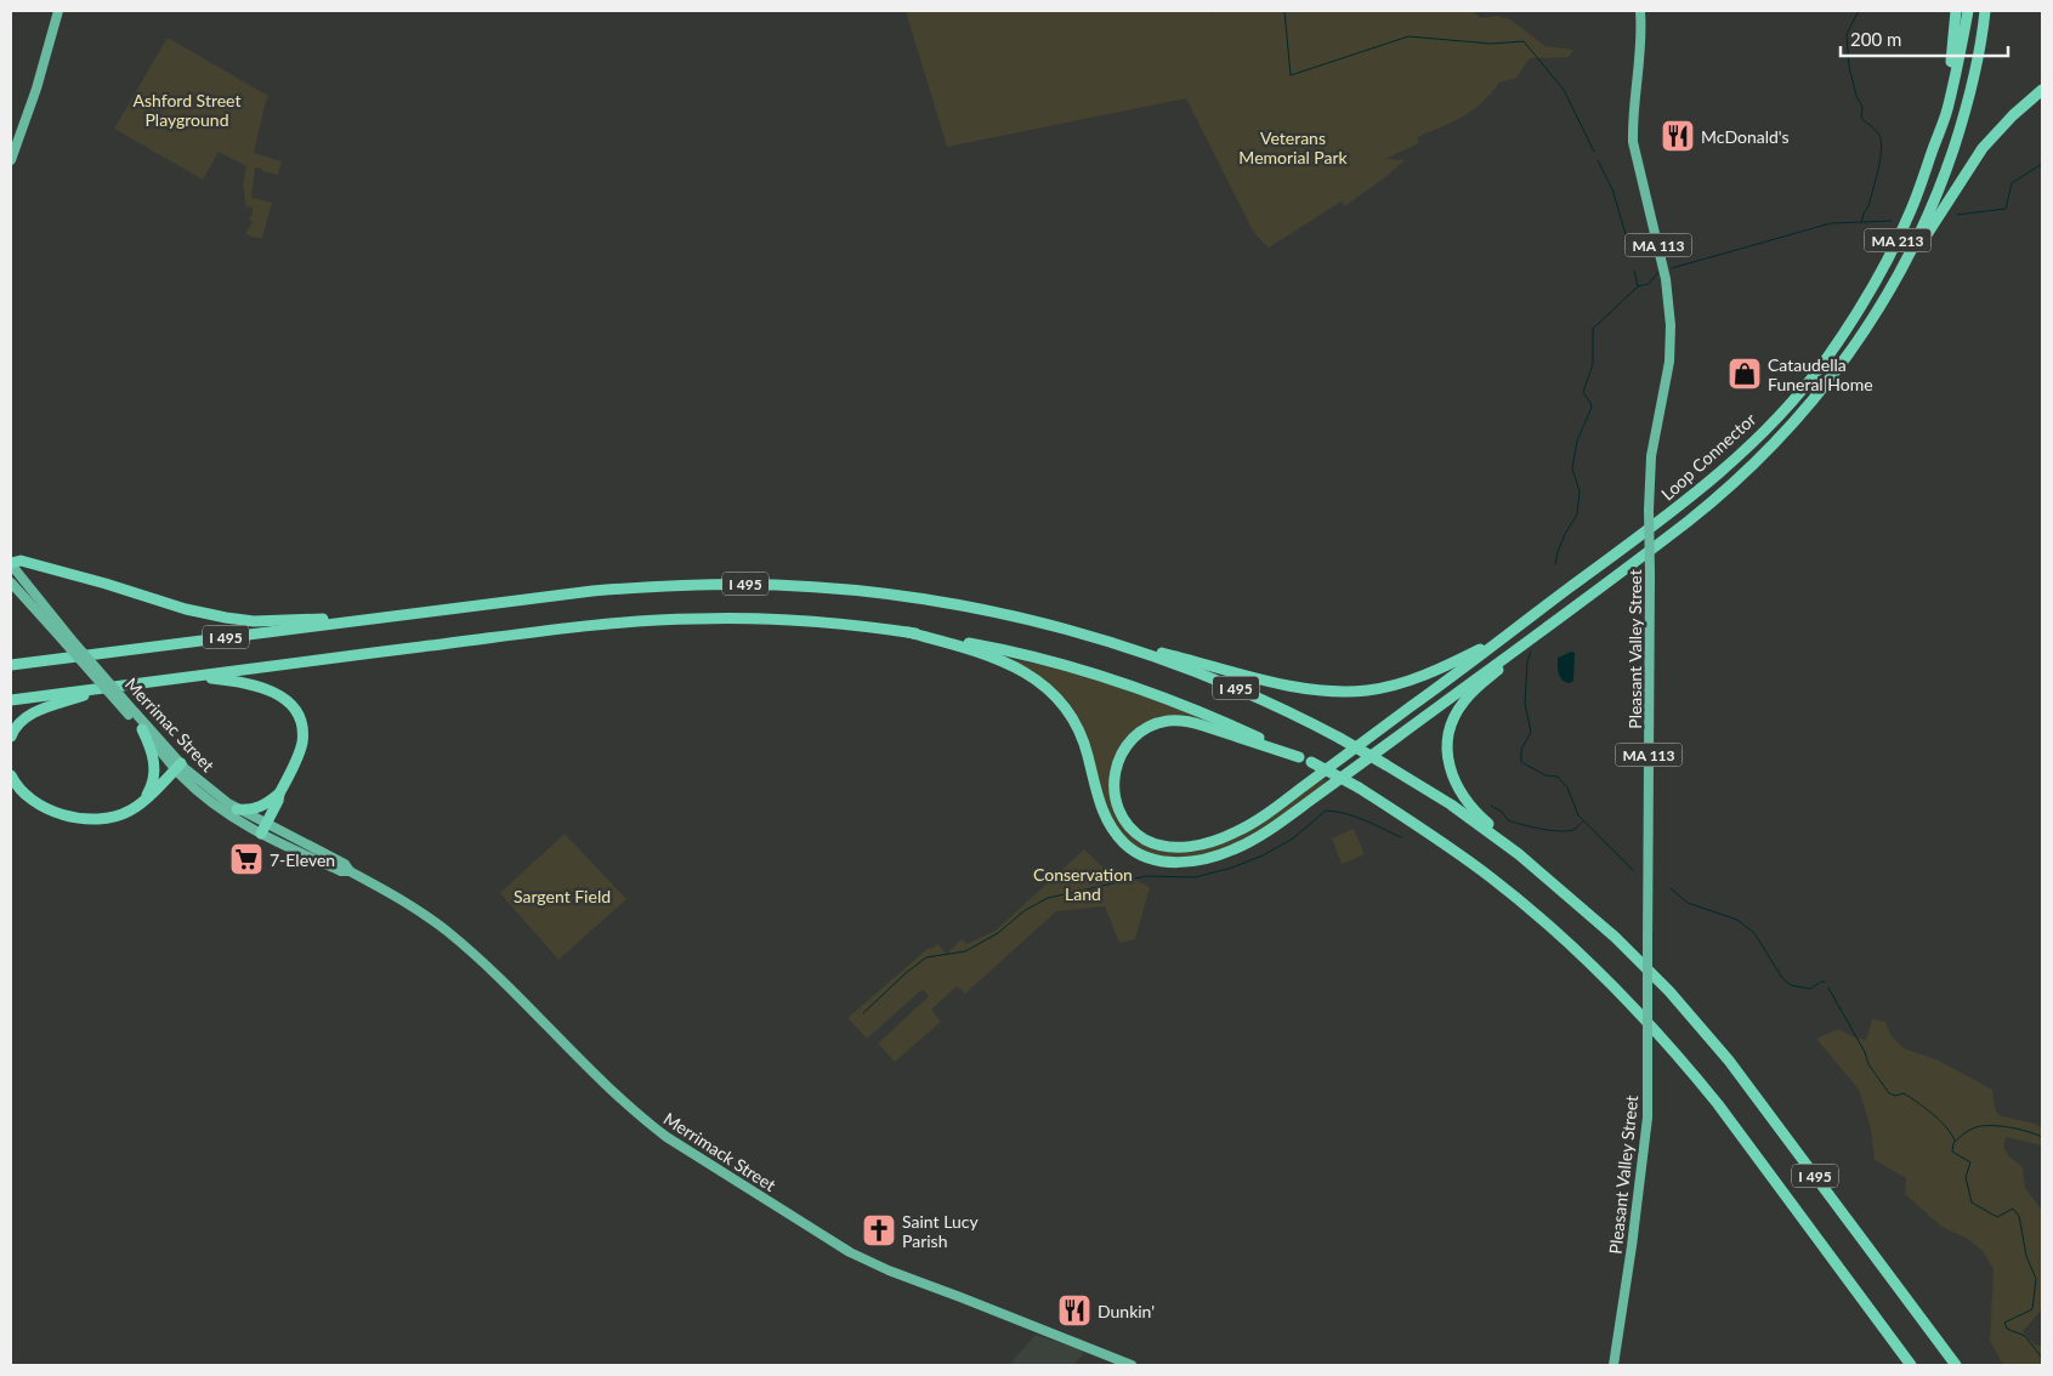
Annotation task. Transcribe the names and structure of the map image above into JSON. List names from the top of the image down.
{
  "streets": {
    "highway": ["MA 213", "Loop Connector", "I 495"],
    "main road": [
      "MA 113",
      "Pleasant Valley Street",
      "Merrimac Street",
      "Merrimack Street"
    ]
  },
  "crossings": [
    ["Merrimac Street", "Merrimack Street"]
  ],
  "parks": [
    "Ashford Street Playground",
    "Veterans Memorial Park",
    "Conservation Land",
    "Sargent Field"
  ],
  "places": {
    "restaurant": ["McDonald's", "Dunkin'"],
    "shop": ["Cataudella Funeral Home"],
    "supermarket": ["7-Eleven"],
    "church": ["Saint Lucy Parish"]
  },
  "scale_bar": "200 m"
}
